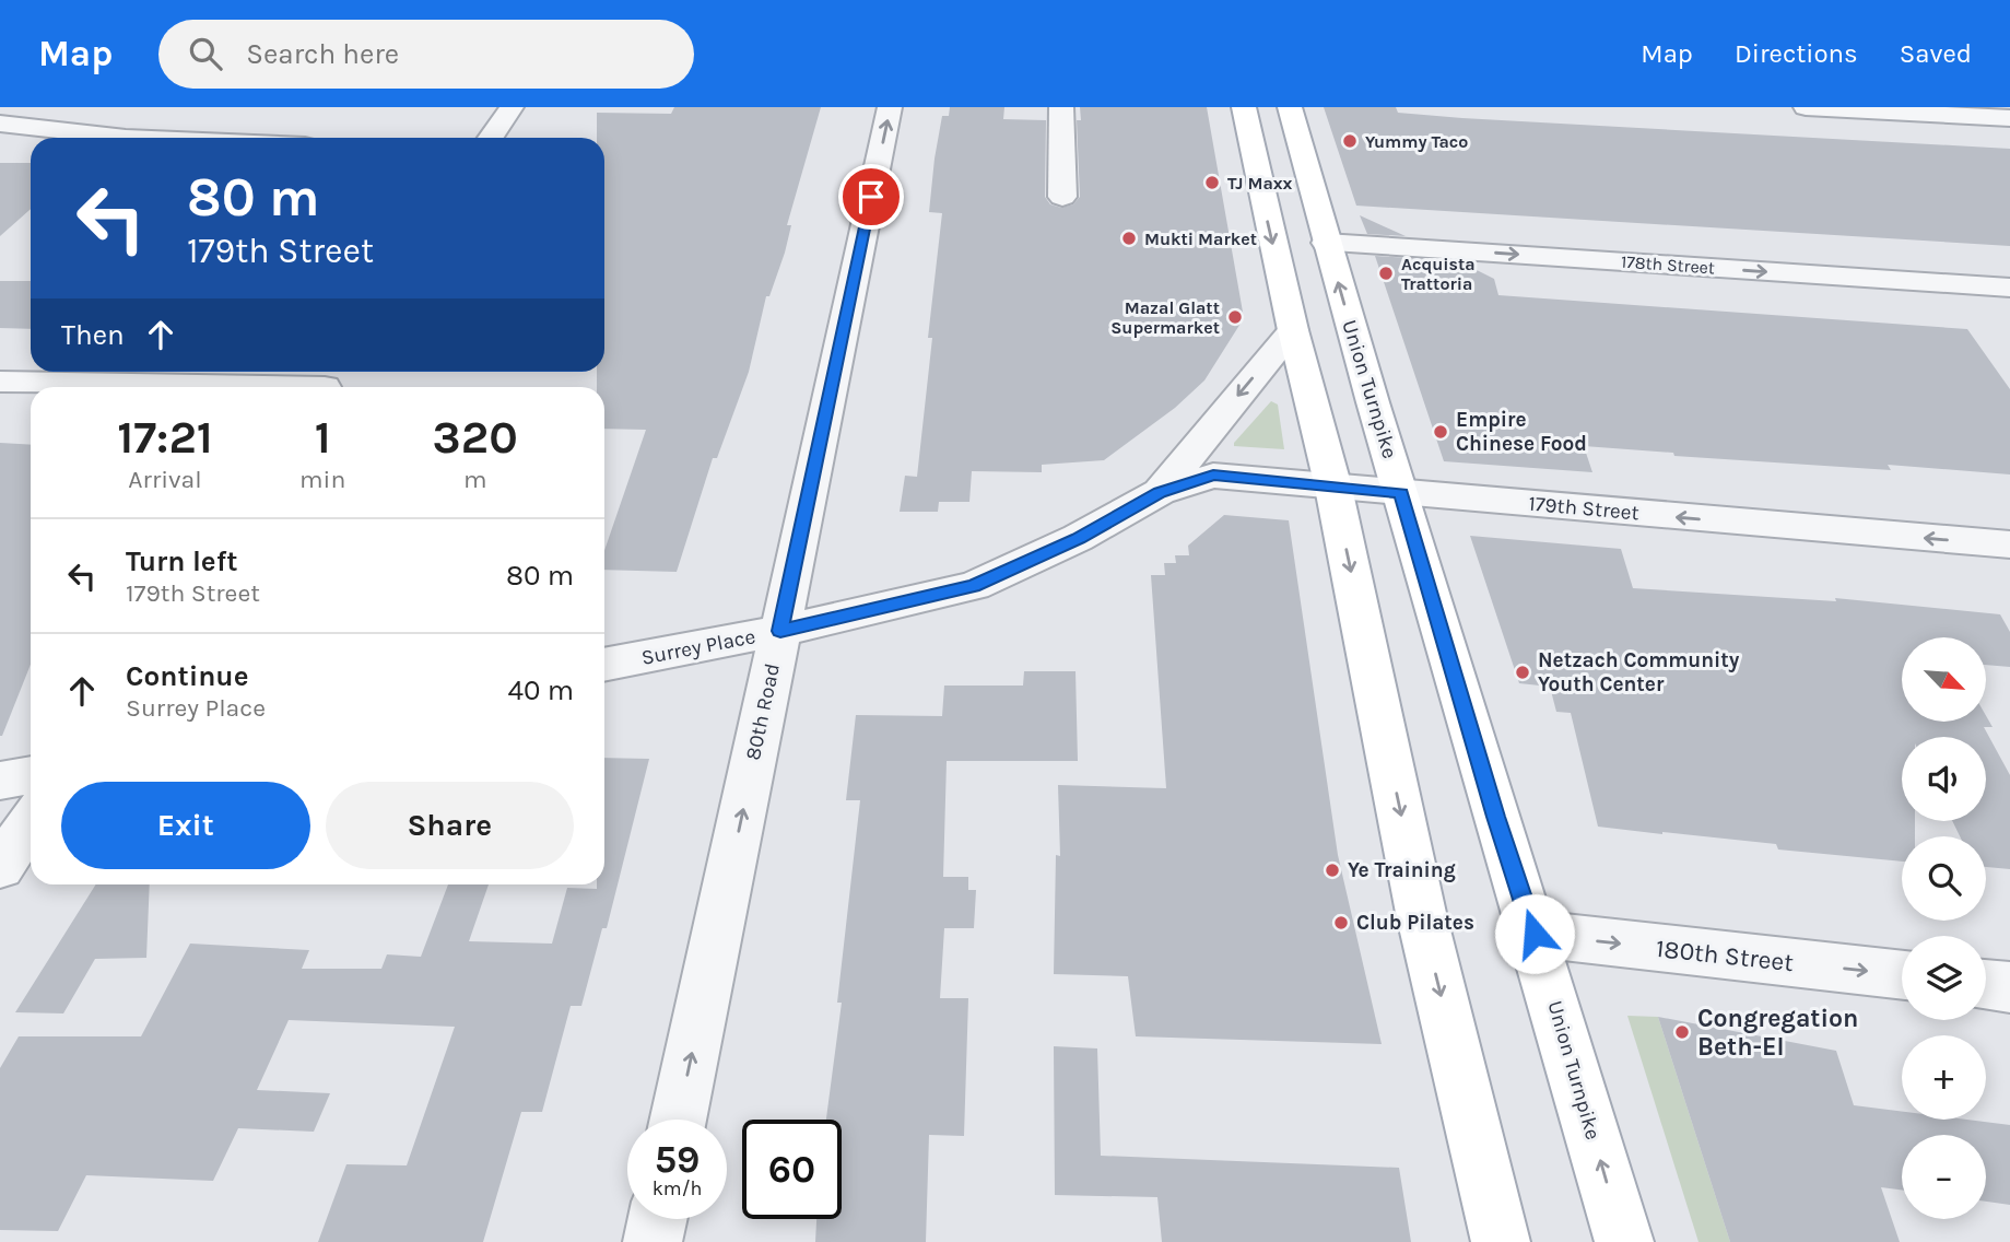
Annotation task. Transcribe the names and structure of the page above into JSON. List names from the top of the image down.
{
  "streets": {
    "main road": ["Union Turnpike"],
    "street": [
      "178th Street",
      "179th Street",
      "Surrey Place",
      "80th Road",
      "180th Street"
    ]
  },
  "crossings": [
    ["178th Street", "Union Turnpike"],
    ["Union Turnpike", "179th Street"],
    ["Union Turnpike", "180th Street"],
    ["179th Street", "Surrey Place"],
    ["Surrey Place", "80th Road"]
  ],
  "one_way": [
    "178th Street",
    "179th Street",
    "80th Road",
    "180th Street"
  ],
  "places": [
    "Yummy Taco",
    "TJ Maxx",
    "Mukti Market",
    "Acquista Trattoria",
    "Mazal Glatt Supermarket",
    "Empire Chinese Food",
    "Netzach Community Youth Center",
    "Ye Training",
    "Club Pilates",
    "Congregation Beth-El"
  ],
  "north": "bottom right",
  "page": {
    "header": "Map",
    "search": "Search here",
    "nav": ["Map", "Directions", "Saved"],
    "turn": ["80 m", "179th Street"],
    "then": "Then",
    "eta": [
      "17:21",
      "Arrival",
      "1",
      "min",
      "320",
      "m"
    ],
    "list": [
      {
        "name": "Turn left",
        "note": "179th Street",
        "value": "80 m"
      },
      {
        "name": "Continue",
        "note": "Surrey Place",
        "value": "40 m"
      }
    ],
    "map_buttons": ["+", "−"],
    "buttons": ["Exit", "Share"],
    "speed": "59 km/h",
    "limit": "60"
  }
}
